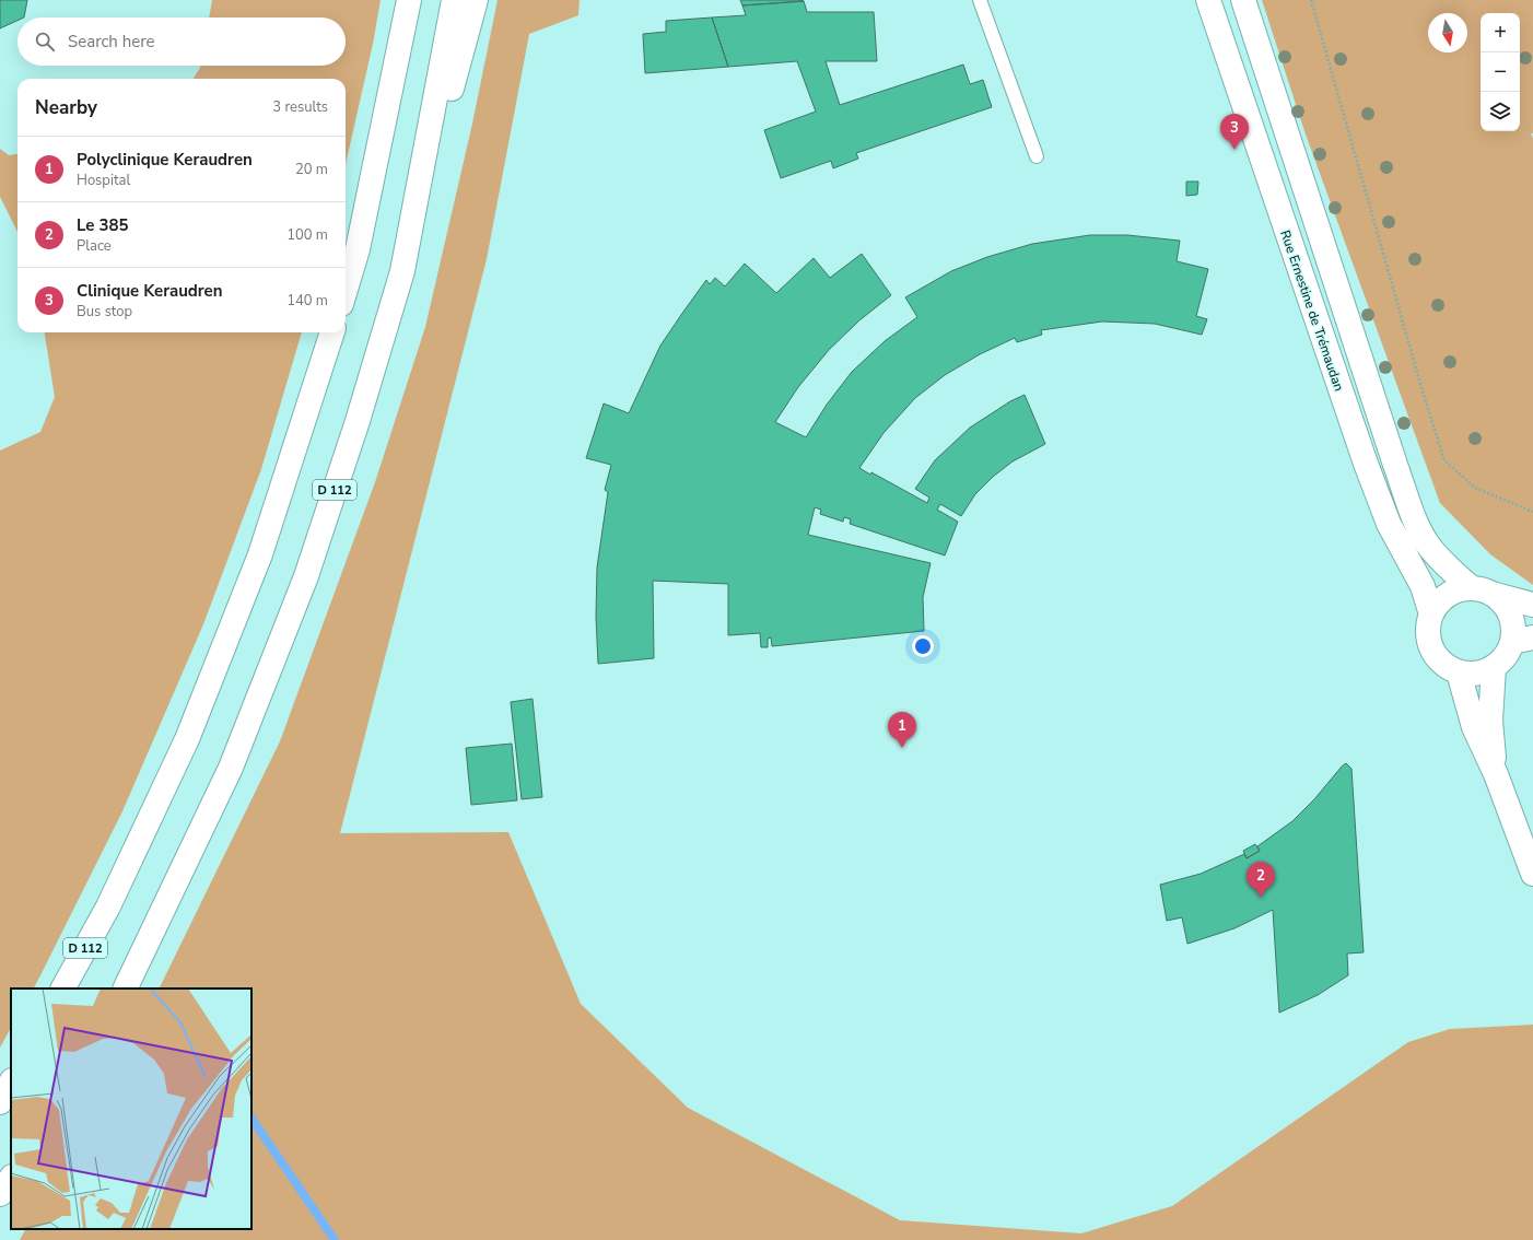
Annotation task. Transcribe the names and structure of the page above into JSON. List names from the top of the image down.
{
  "streets": {
    "main road": ["Rue Ernestine de Trémaudan", "D 112"]
  },
  "north": "bottom",
  "page": {
    "map_buttons": ["+", "−"],
    "search": "Search here",
    "heading": ["Nearby", "3 results"],
    "pins": ["3", "1", "2"],
    "list": [
      {
        "mark": "1",
        "name": "Polyclinique Keraudren",
        "note": "Hospital",
        "value": "20 m"
      },
      {
        "mark": "2",
        "name": "Le 385",
        "note": "Place",
        "value": "100 m"
      },
      {
        "mark": "3",
        "name": "Clinique Keraudren",
        "note": "Bus stop",
        "value": "140 m"
      }
    ]
  }
}
